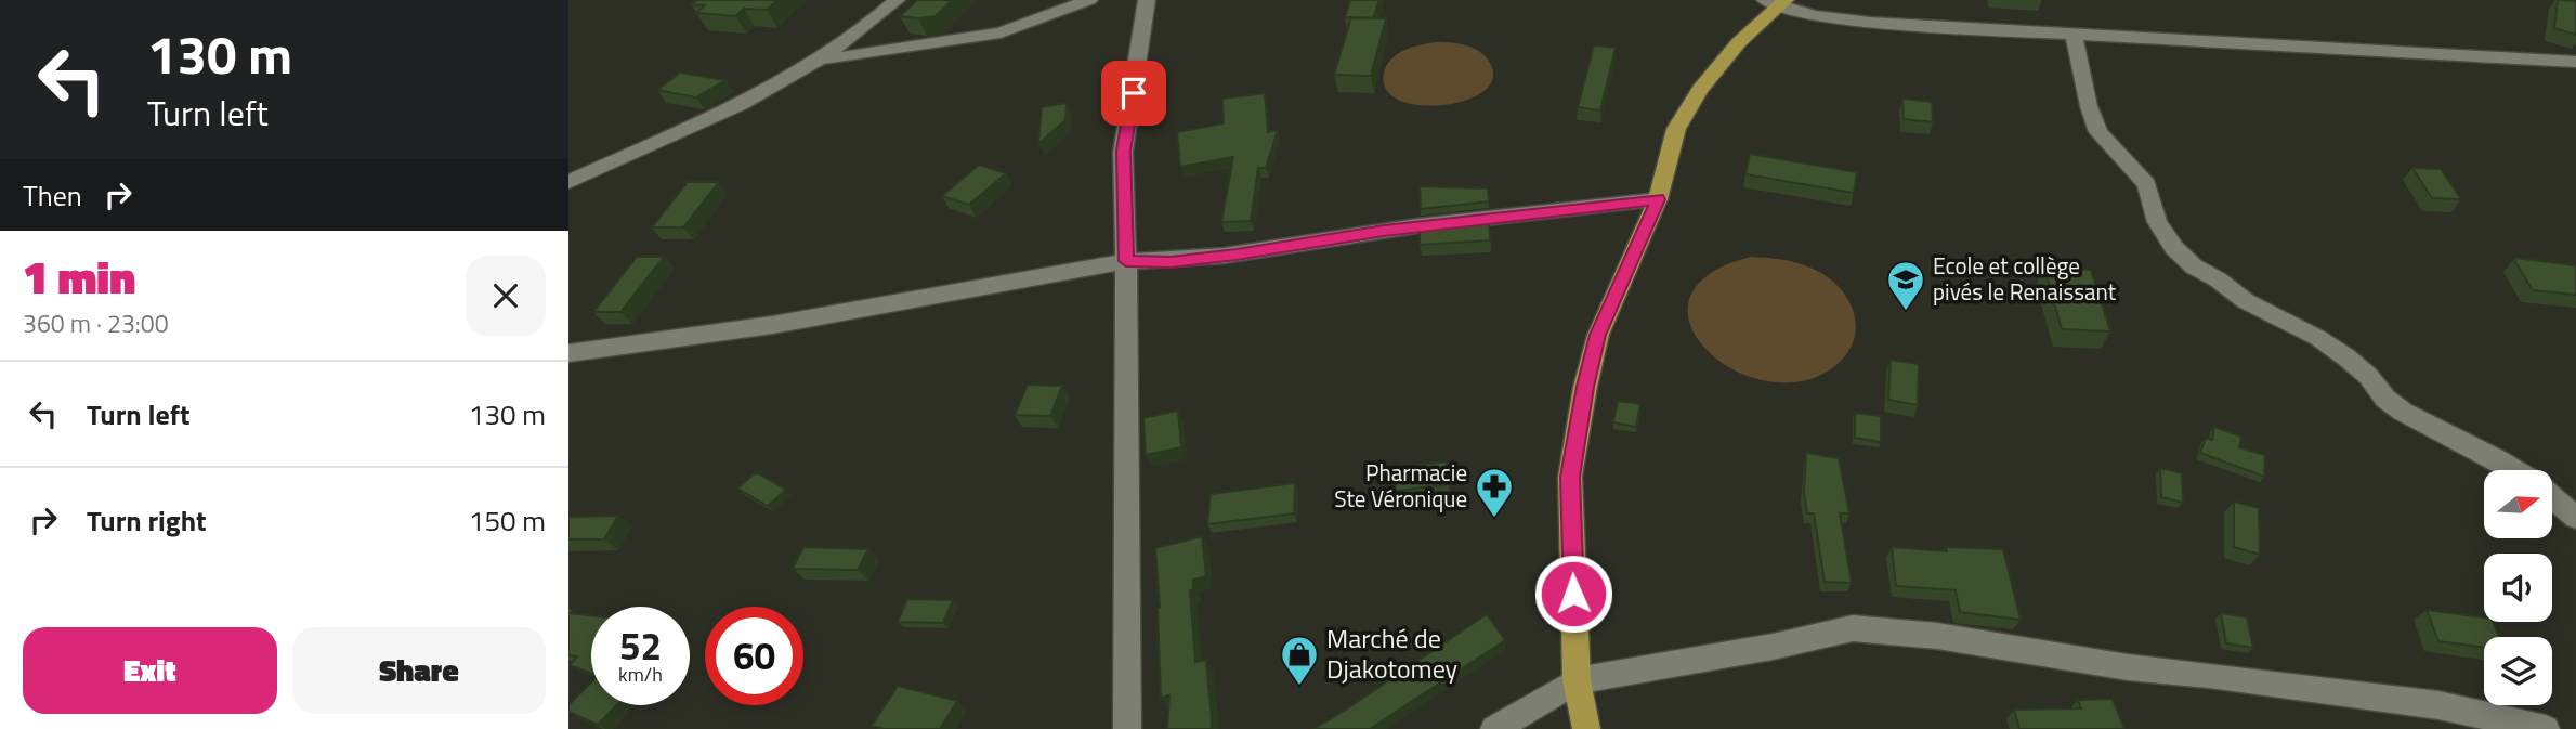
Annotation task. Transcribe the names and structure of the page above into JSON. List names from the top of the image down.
{
  "places": {
    "school or university": ["Ecole et collège pivés le Renaissant"],
    "pharmacy": ["Pharmacie Ste Véronique"],
    "shop": ["Marché de Djakotomey"]
  },
  "north": "right",
  "page": {
    "turn": ["130 m", "Turn left"],
    "then": "Then",
    "heading": ["1 min", "360 m · 23:00"],
    "list": [
      {
        "name": "Turn left",
        "value": "130 m"
      },
      {
        "name": "Turn right",
        "value": "150 m"
      }
    ],
    "speed": "52 km/h",
    "limit": "60",
    "buttons": ["Exit", "Share"]
  }
}
